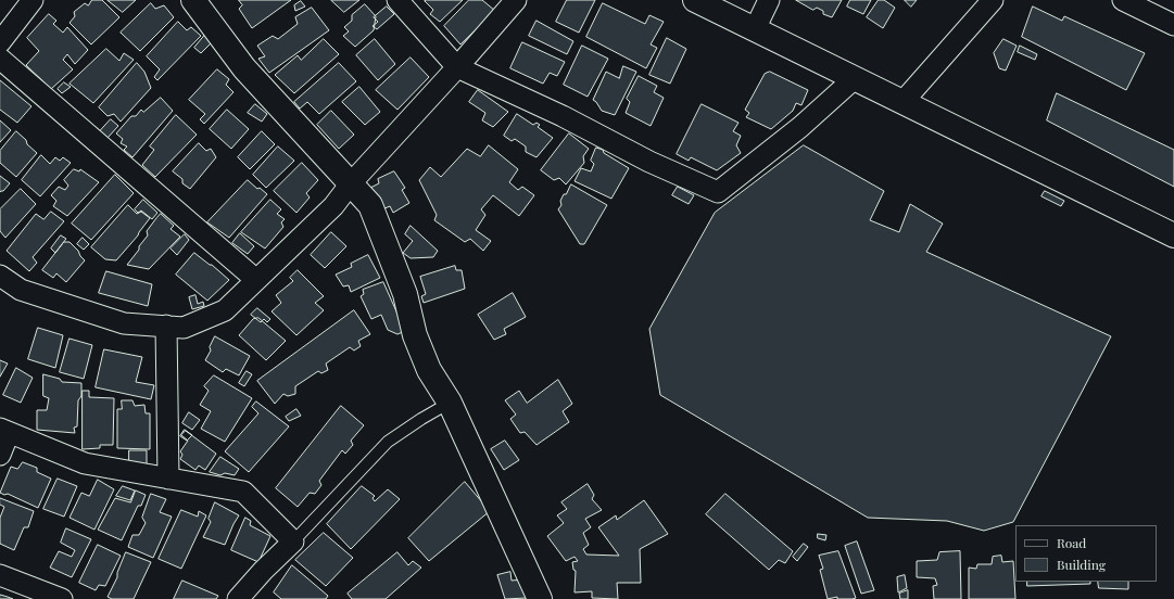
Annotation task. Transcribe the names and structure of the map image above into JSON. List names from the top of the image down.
{
  "legend": ["Road", "Building"]
}
